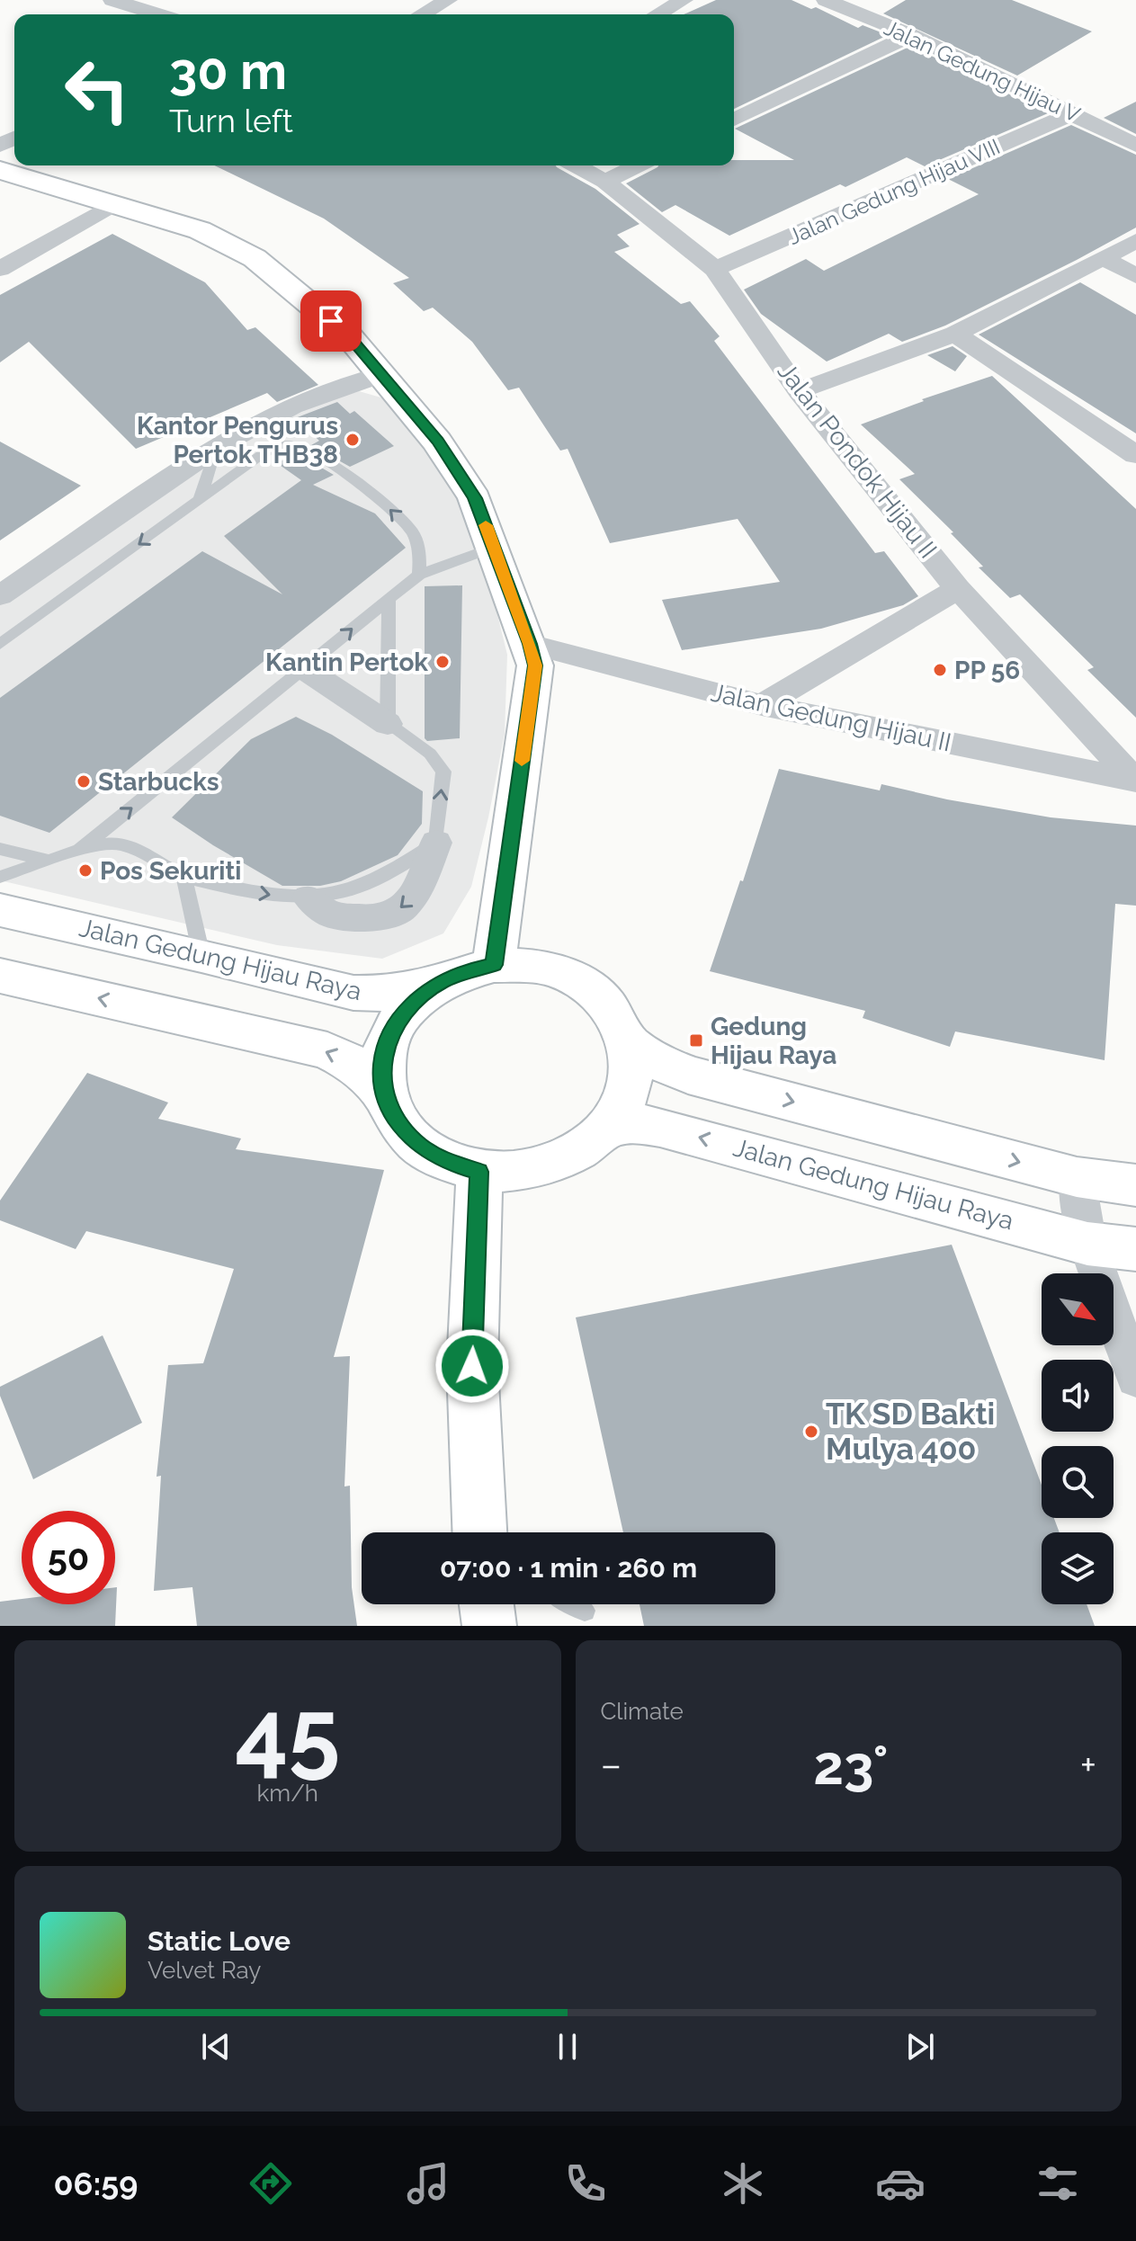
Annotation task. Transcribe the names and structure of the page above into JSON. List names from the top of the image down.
{
  "streets": {
    "main road": ["Jalan Gedung Hijau Raya"],
    "street": [
      "Jalan Gedung Hijau V",
      "Jalan Gedung Hijau VIII",
      "Jalan Pondok Hijau II",
      "Jalan Gedung Hijau II"
    ]
  },
  "crossings": [
    ["Jalan Gedung Hijau V", "Jalan Gedung Hijau VIII"],
    ["Jalan Gedung Hijau VIII", "Jalan Pondok Hijau II"],
    ["Jalan Pondok Hijau II", "Jalan Gedung Hijau II"]
  ],
  "places": {
    "other": [
      "Kantor Pengurus Pertok THB38",
      "Kantin Pertok",
      "PP 56",
      "Starbucks",
      "Pos Sekuriti",
      "TK SD Bakti Mulya 400"
    ],
    "transit": ["Gedung Hijau Raya"]
  },
  "north": "bottom right",
  "page": {
    "turn": ["30 m", "Turn left"],
    "limit": "50",
    "trip": "07:00 · 1 min · 260 m",
    "tile": [
      ["45", "km/h"],
      "Climate"
    ],
    "heat": ["−", "23°", "+"],
    "song": ["Static Love", "Velvet Ray"],
    "tabs": "06:59"
  }
}
